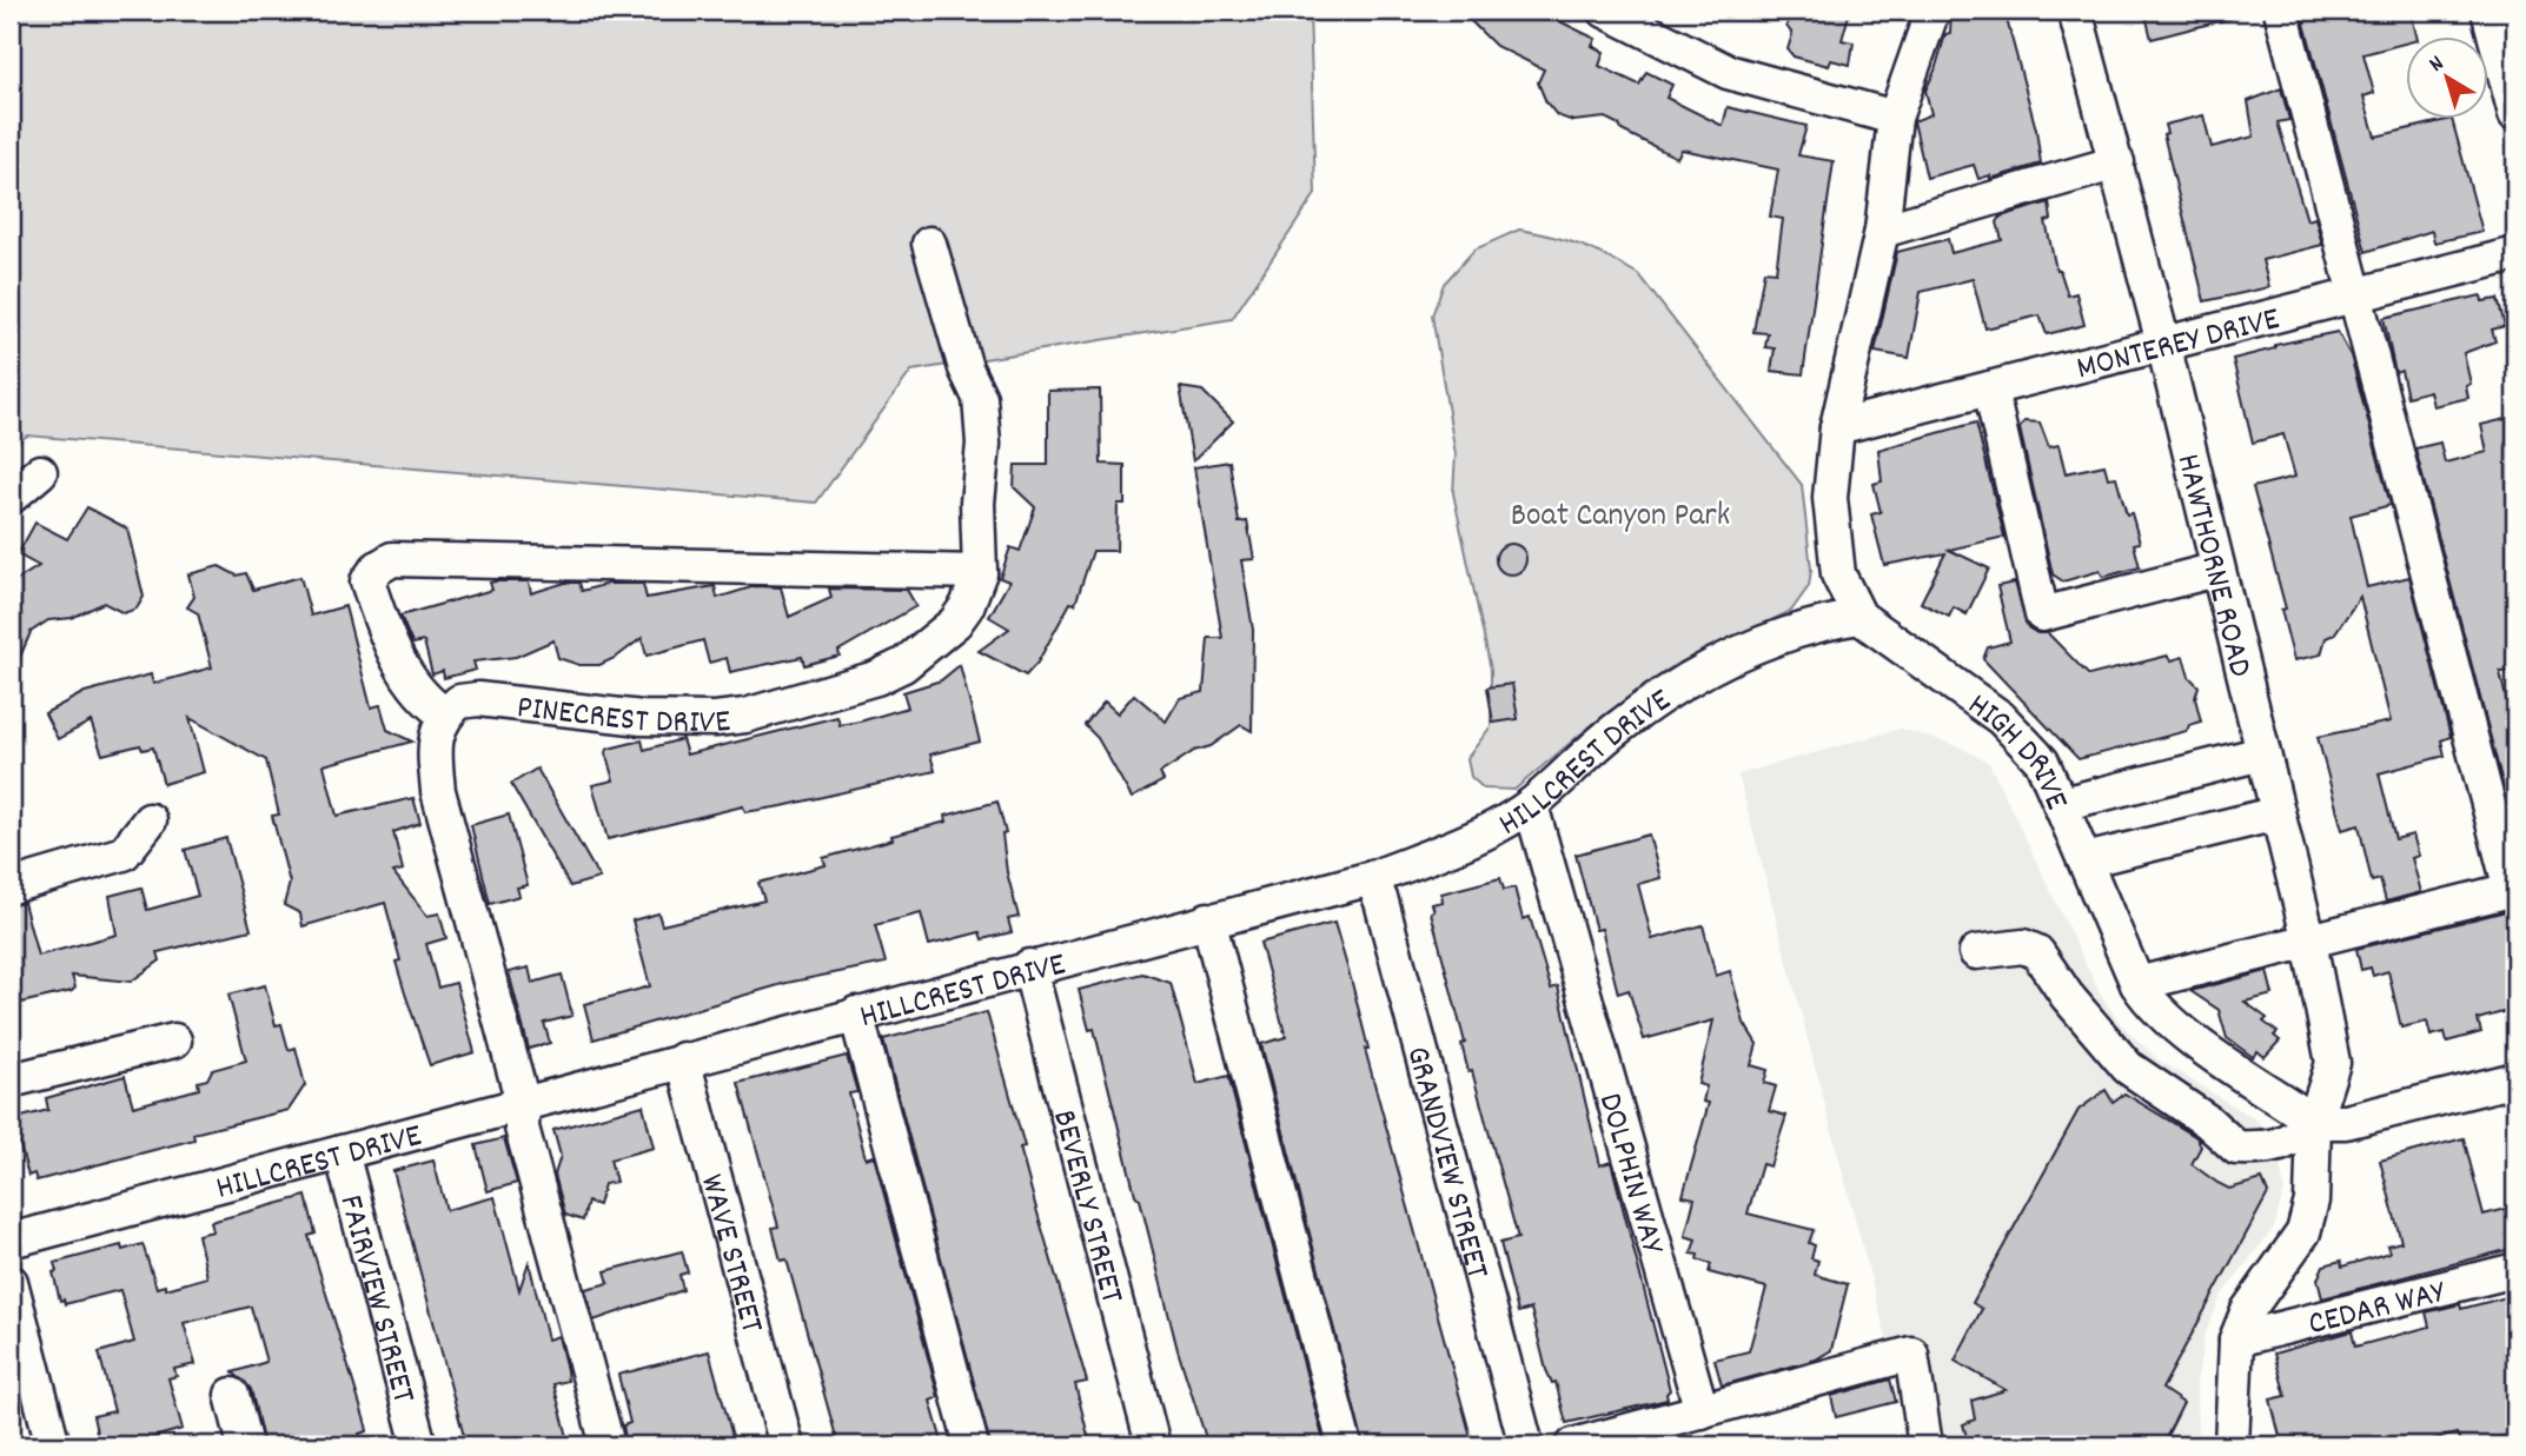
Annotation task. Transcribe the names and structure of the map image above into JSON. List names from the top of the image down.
{
  "streets": {
    "street": [
      "MONTEREY DRIVE",
      "HAWTHORNE ROAD",
      "PINECREST DRIVE",
      "HIGH DRIVE",
      "HILLCREST DRIVE",
      "GRANDVIEW STREET",
      "DOLPHIN WAY",
      "BEVERLY STREET",
      "WAVE STREET",
      "FAIRVIEW STREET",
      "CEDAR WAY"
    ]
  },
  "crossings": [
    ["MONTEREY DRIVE", "HAWTHORNE ROAD"],
    ["MONTEREY DRIVE", "HIGH DRIVE"],
    ["HAWTHORNE ROAD", "HIGH DRIVE"],
    ["HIGH DRIVE", "HILLCREST DRIVE"],
    ["HILLCREST DRIVE", "GRANDVIEW STREET"],
    ["HILLCREST DRIVE", "DOLPHIN WAY"],
    ["HILLCREST DRIVE", "BEVERLY STREET"],
    ["HILLCREST DRIVE", "WAVE STREET"],
    ["HILLCREST DRIVE", "FAIRVIEW STREET"]
  ],
  "parks": ["Boat Canyon Park"],
  "north": "top left"
}
